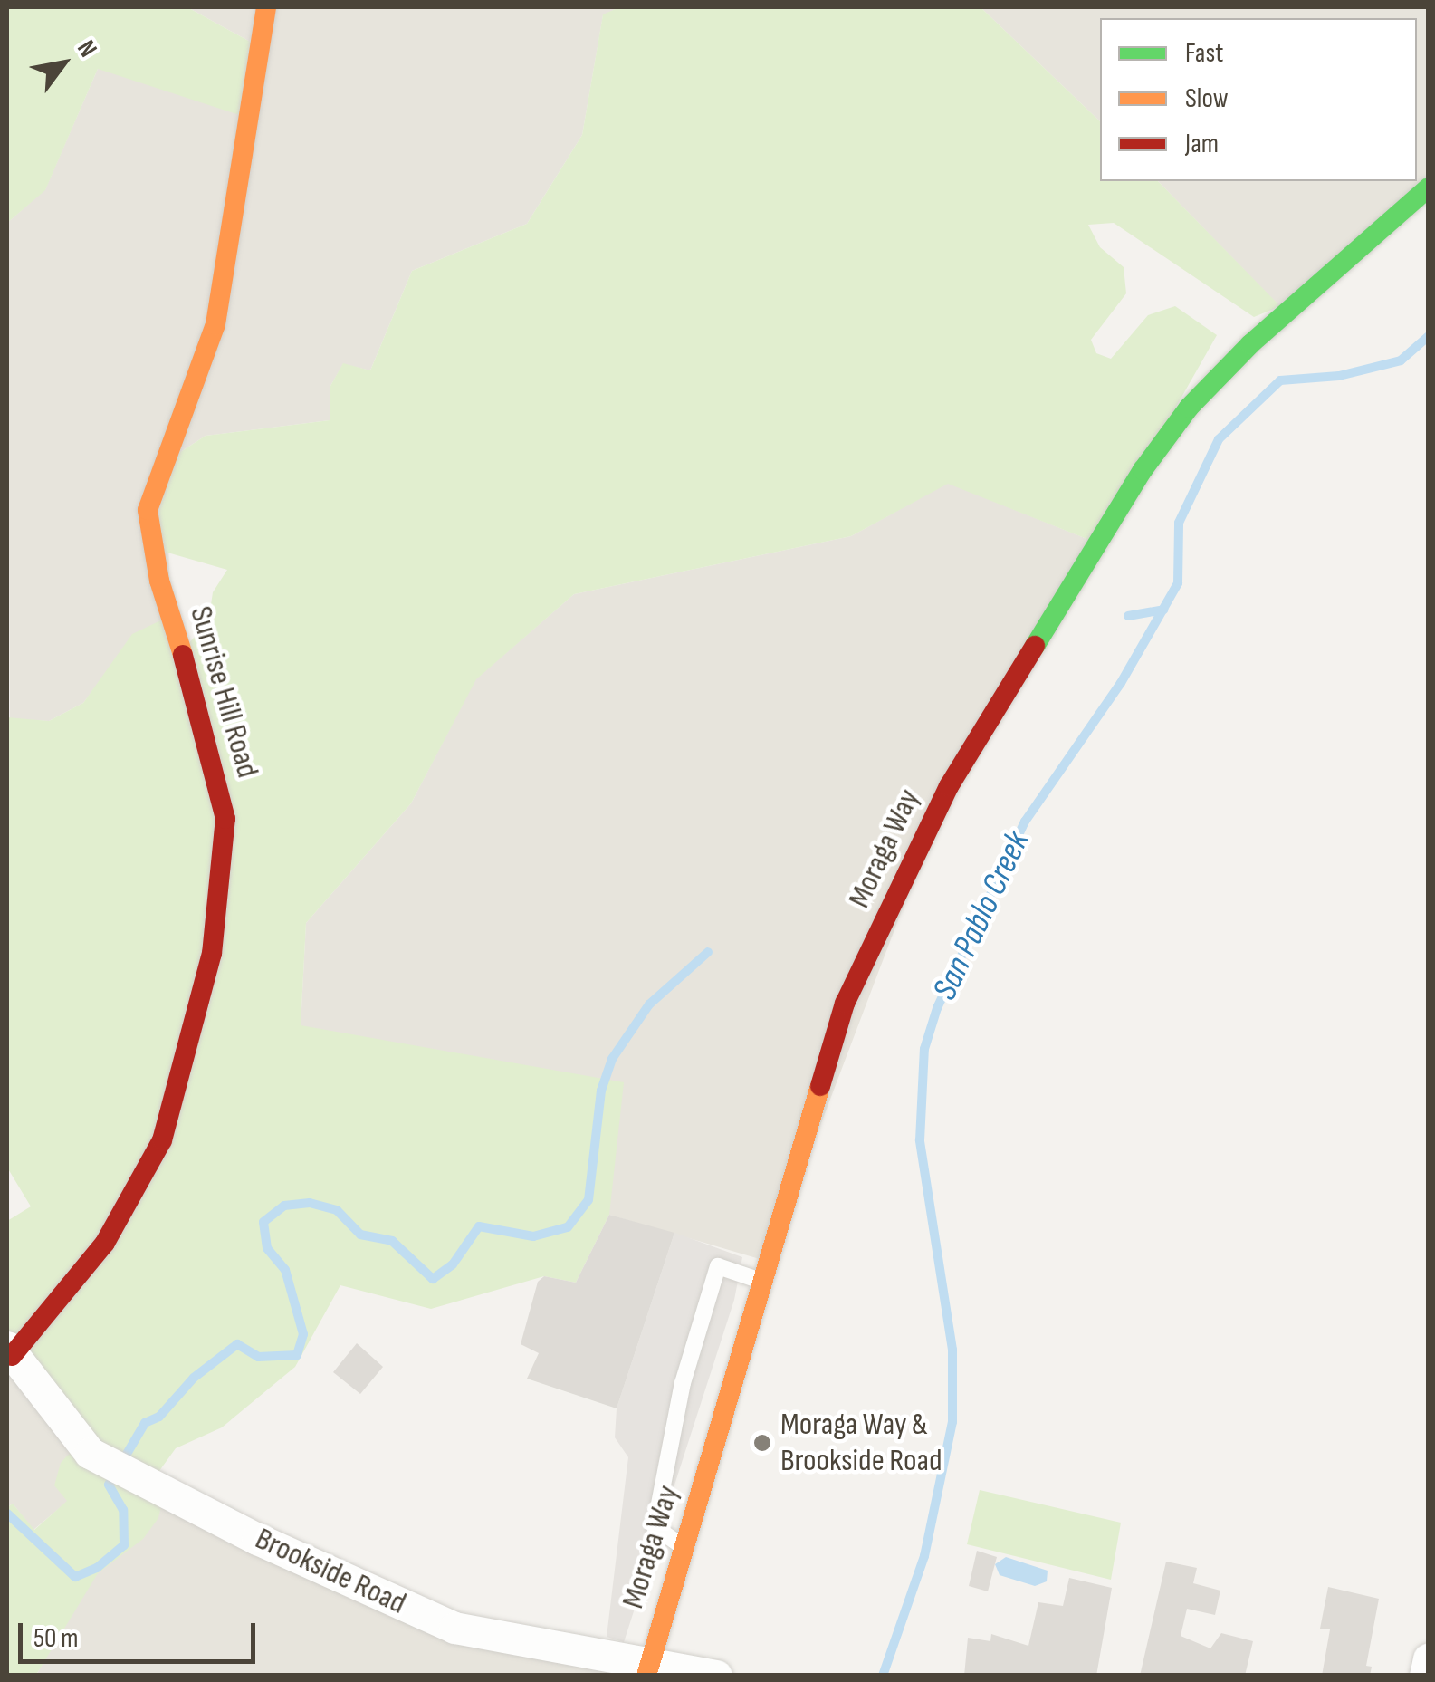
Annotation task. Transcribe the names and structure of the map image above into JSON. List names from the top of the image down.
{
  "streets": {
    "main road": ["Sunrise Hill Road", "Moraga Way"],
    "street": ["Brookside Road"]
  },
  "crossings": [
    ["Sunrise Hill Road", "Brookside Road"],
    ["Moraga Way", "Brookside Road"]
  ],
  "water": ["San Pablo Creek"],
  "places": ["Moraga Way & Brookside Road"],
  "legend": ["Fast", "Slow", "Jam"],
  "scale_bar": "50 m",
  "north": "top right"
}
